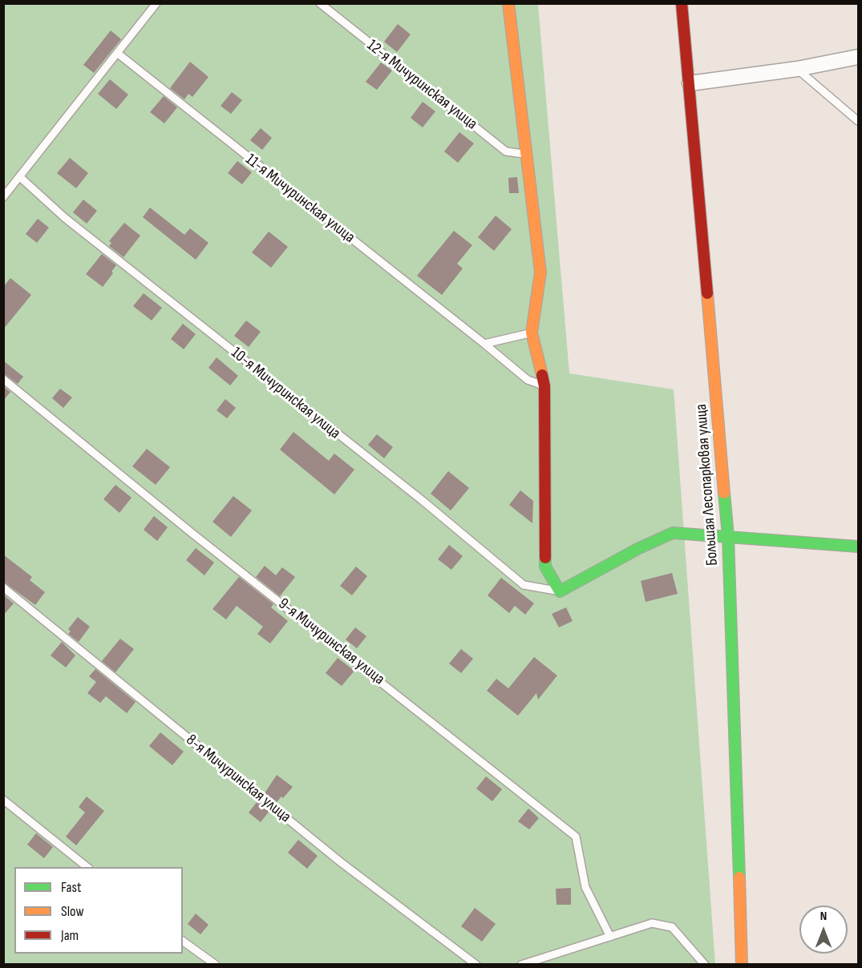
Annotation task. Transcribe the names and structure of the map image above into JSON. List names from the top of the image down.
{
  "streets": {
    "main road": ["Большая Лесопарковая улица"],
    "lane": [
      "12-я Мичуринская улица",
      "11-я Мичуринская улица",
      "10-я Мичуринская улица",
      "9-я Мичуринская улица",
      "8-я Мичуринская улица"
    ]
  },
  "legend": ["Fast", "Slow", "Jam"],
  "north": "top"
}
